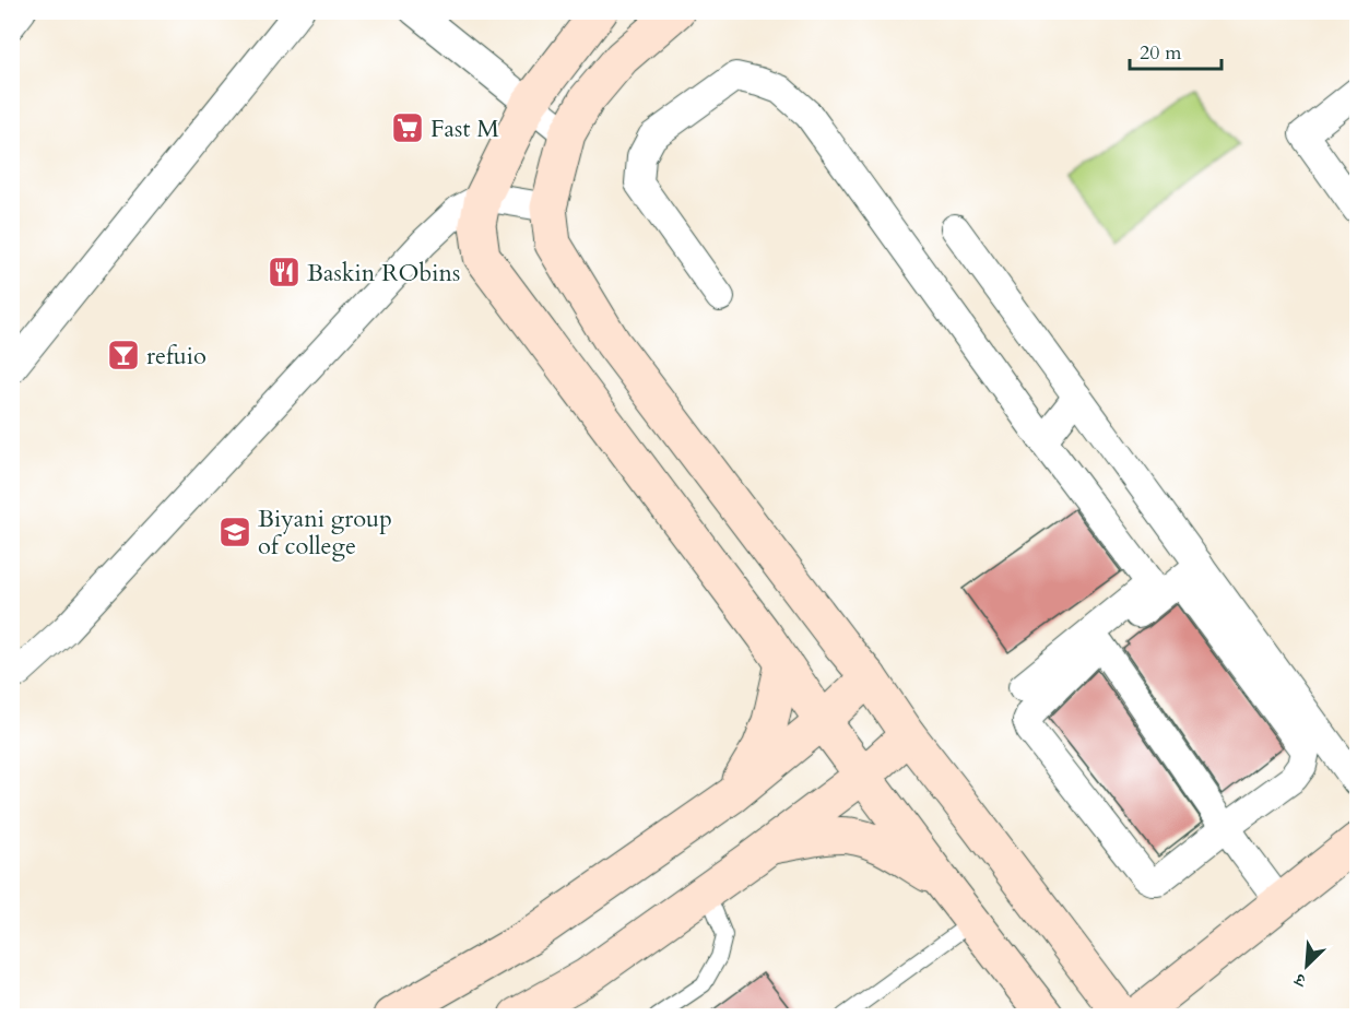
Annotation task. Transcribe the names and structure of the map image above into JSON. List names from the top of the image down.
{
  "places": {
    "supermarket": ["Fast M"],
    "restaurant": ["Baskin RObins"],
    "bar": ["refuio"],
    "school or university": ["Biyani group of college"]
  },
  "scale_bar": "20 m",
  "north": "bottom left"
}
